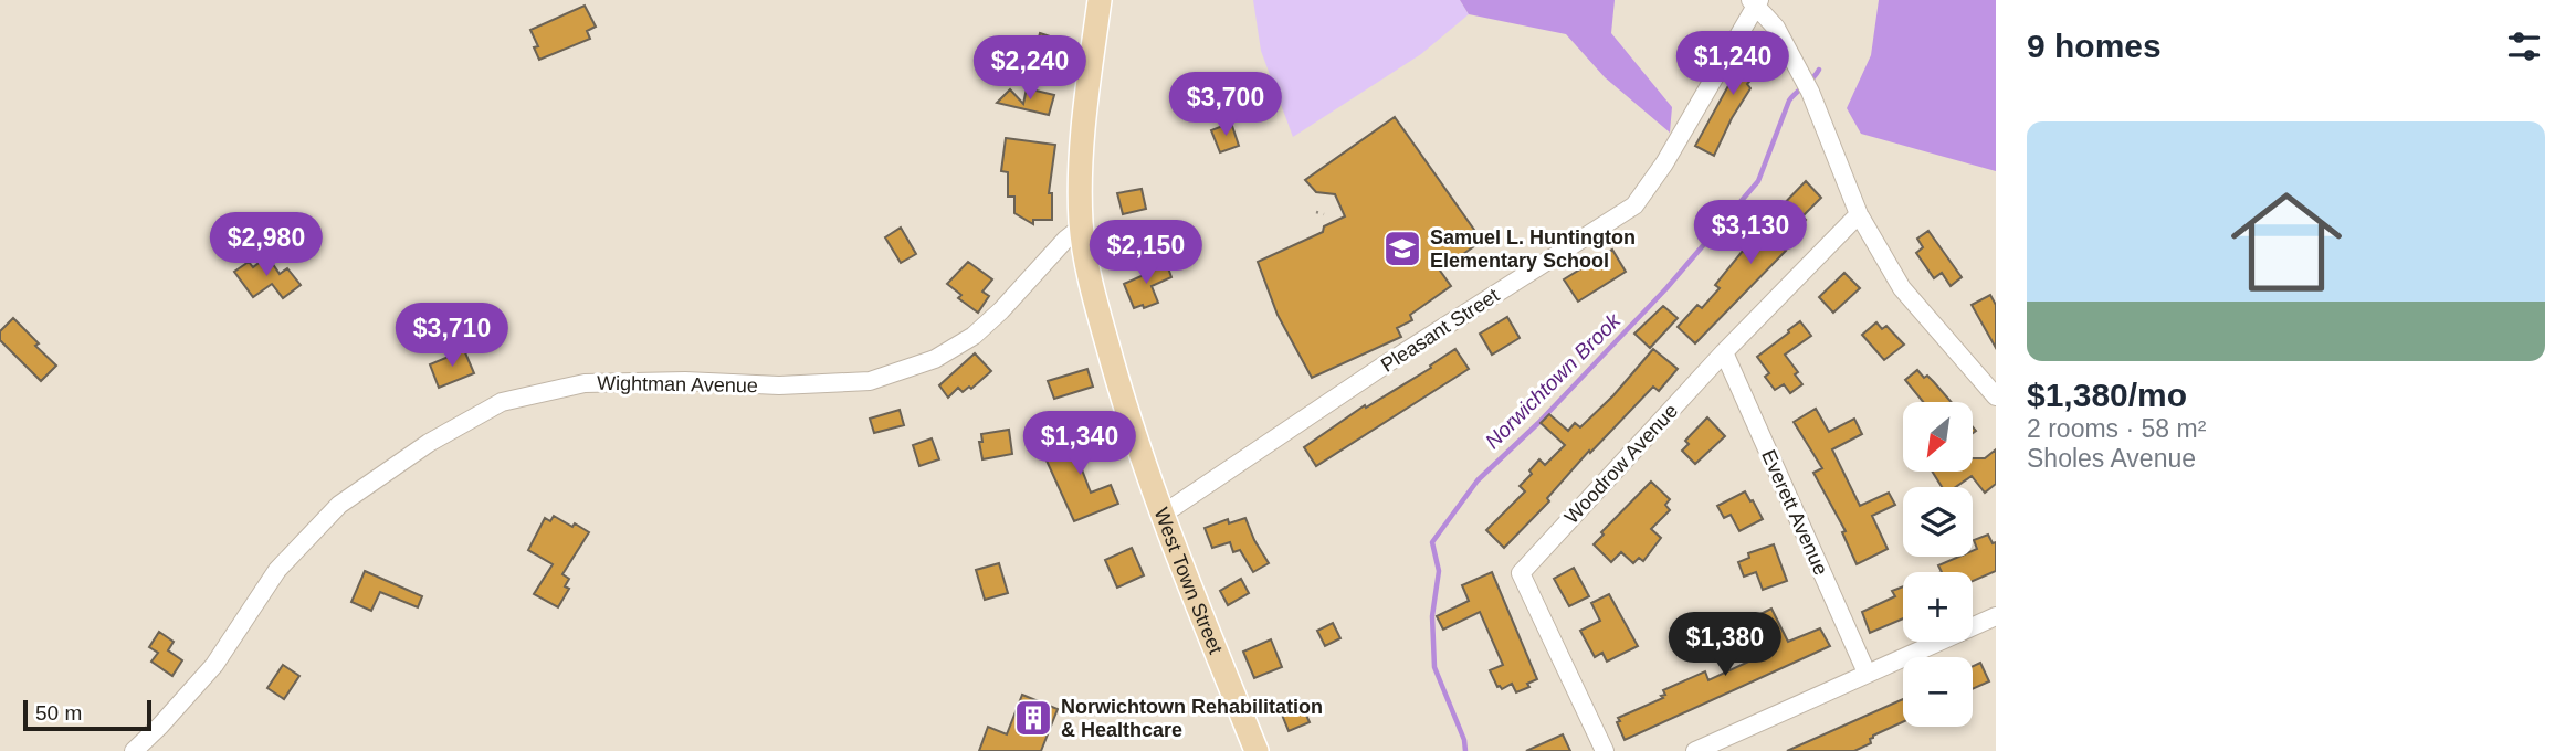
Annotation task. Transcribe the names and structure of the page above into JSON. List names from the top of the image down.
{
  "streets": {
    "main road": ["West Town Street"],
    "street": [
      "Pleasant Street",
      "Wightman Avenue",
      "Woodrow Avenue",
      "Everett Avenue"
    ]
  },
  "crossings": [
    ["Pleasant Street", "West Town Street"],
    ["Wightman Avenue", "West Town Street"],
    ["Woodrow Avenue", "Everett Avenue"]
  ],
  "water": ["Norwichtown Brook"],
  "places": {
    "school or university": ["Samuel L. Huntington Elementary School"],
    "building": ["Norwichtown Rehabilitation & Healthcare"]
  },
  "scale_bar": "50 m",
  "north": "bottom left",
  "page": {
    "heading": "9 homes",
    "price": [
      "$1,240",
      "$2,240",
      "$3,700",
      "$3,130",
      "$2,980",
      "$2,150",
      "$3,710",
      "$1,340",
      "$1,380"
    ],
    "list": [
      {
        "name": "$1,380/mo",
        "note": "2 rooms · 58 m² · Sholes Avenue"
      }
    ],
    "map_buttons": ["+", "−"],
    "scale": "50 m"
  }
}
